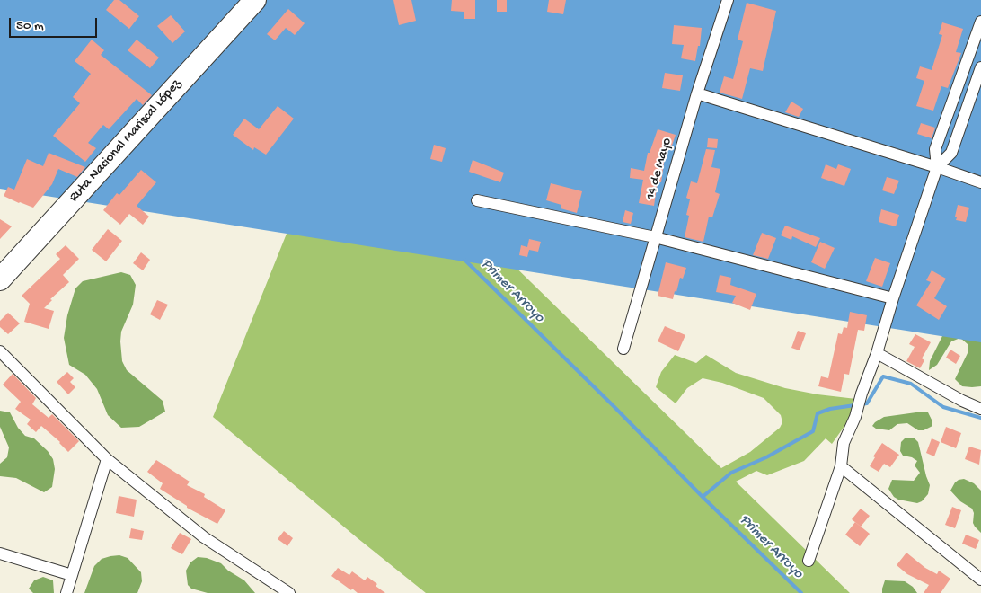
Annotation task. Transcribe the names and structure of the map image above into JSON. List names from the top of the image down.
{
  "streets": {
    "highway": ["Ruta Nacional Mariscal López"],
    "street": ["14 de Mayo"]
  },
  "water": ["Primer Arroyo"],
  "scale_bar": "50 m"
}
